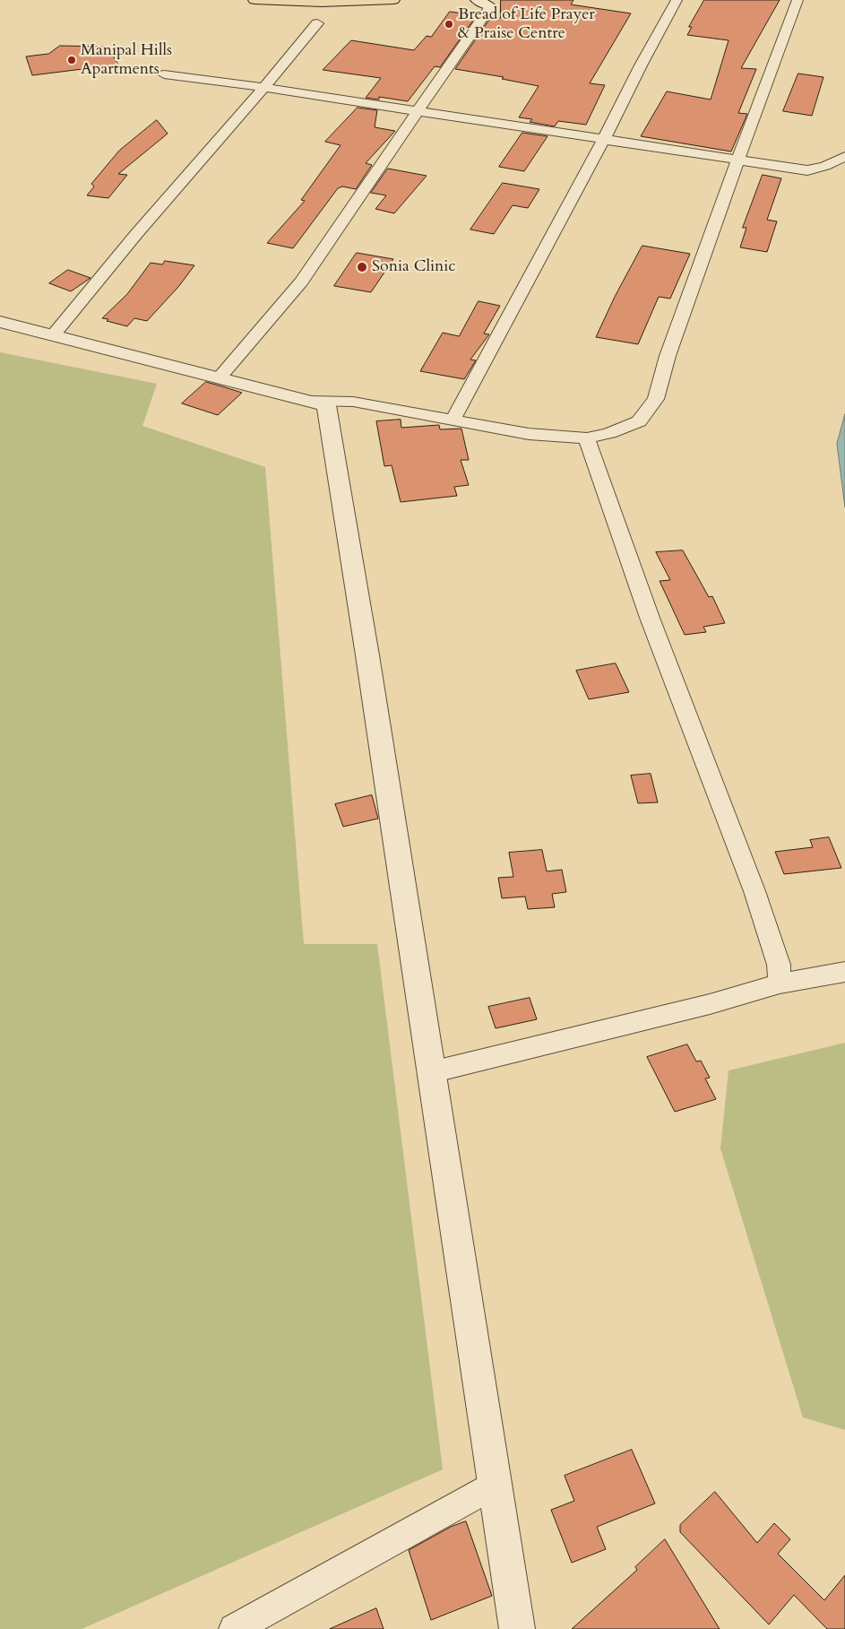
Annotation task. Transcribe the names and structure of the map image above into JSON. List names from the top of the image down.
{
  "places": ["Bread of Life Prayer & Praise Centre", "Manipal Hills Apartments", "Sonia Clinic"]
}
